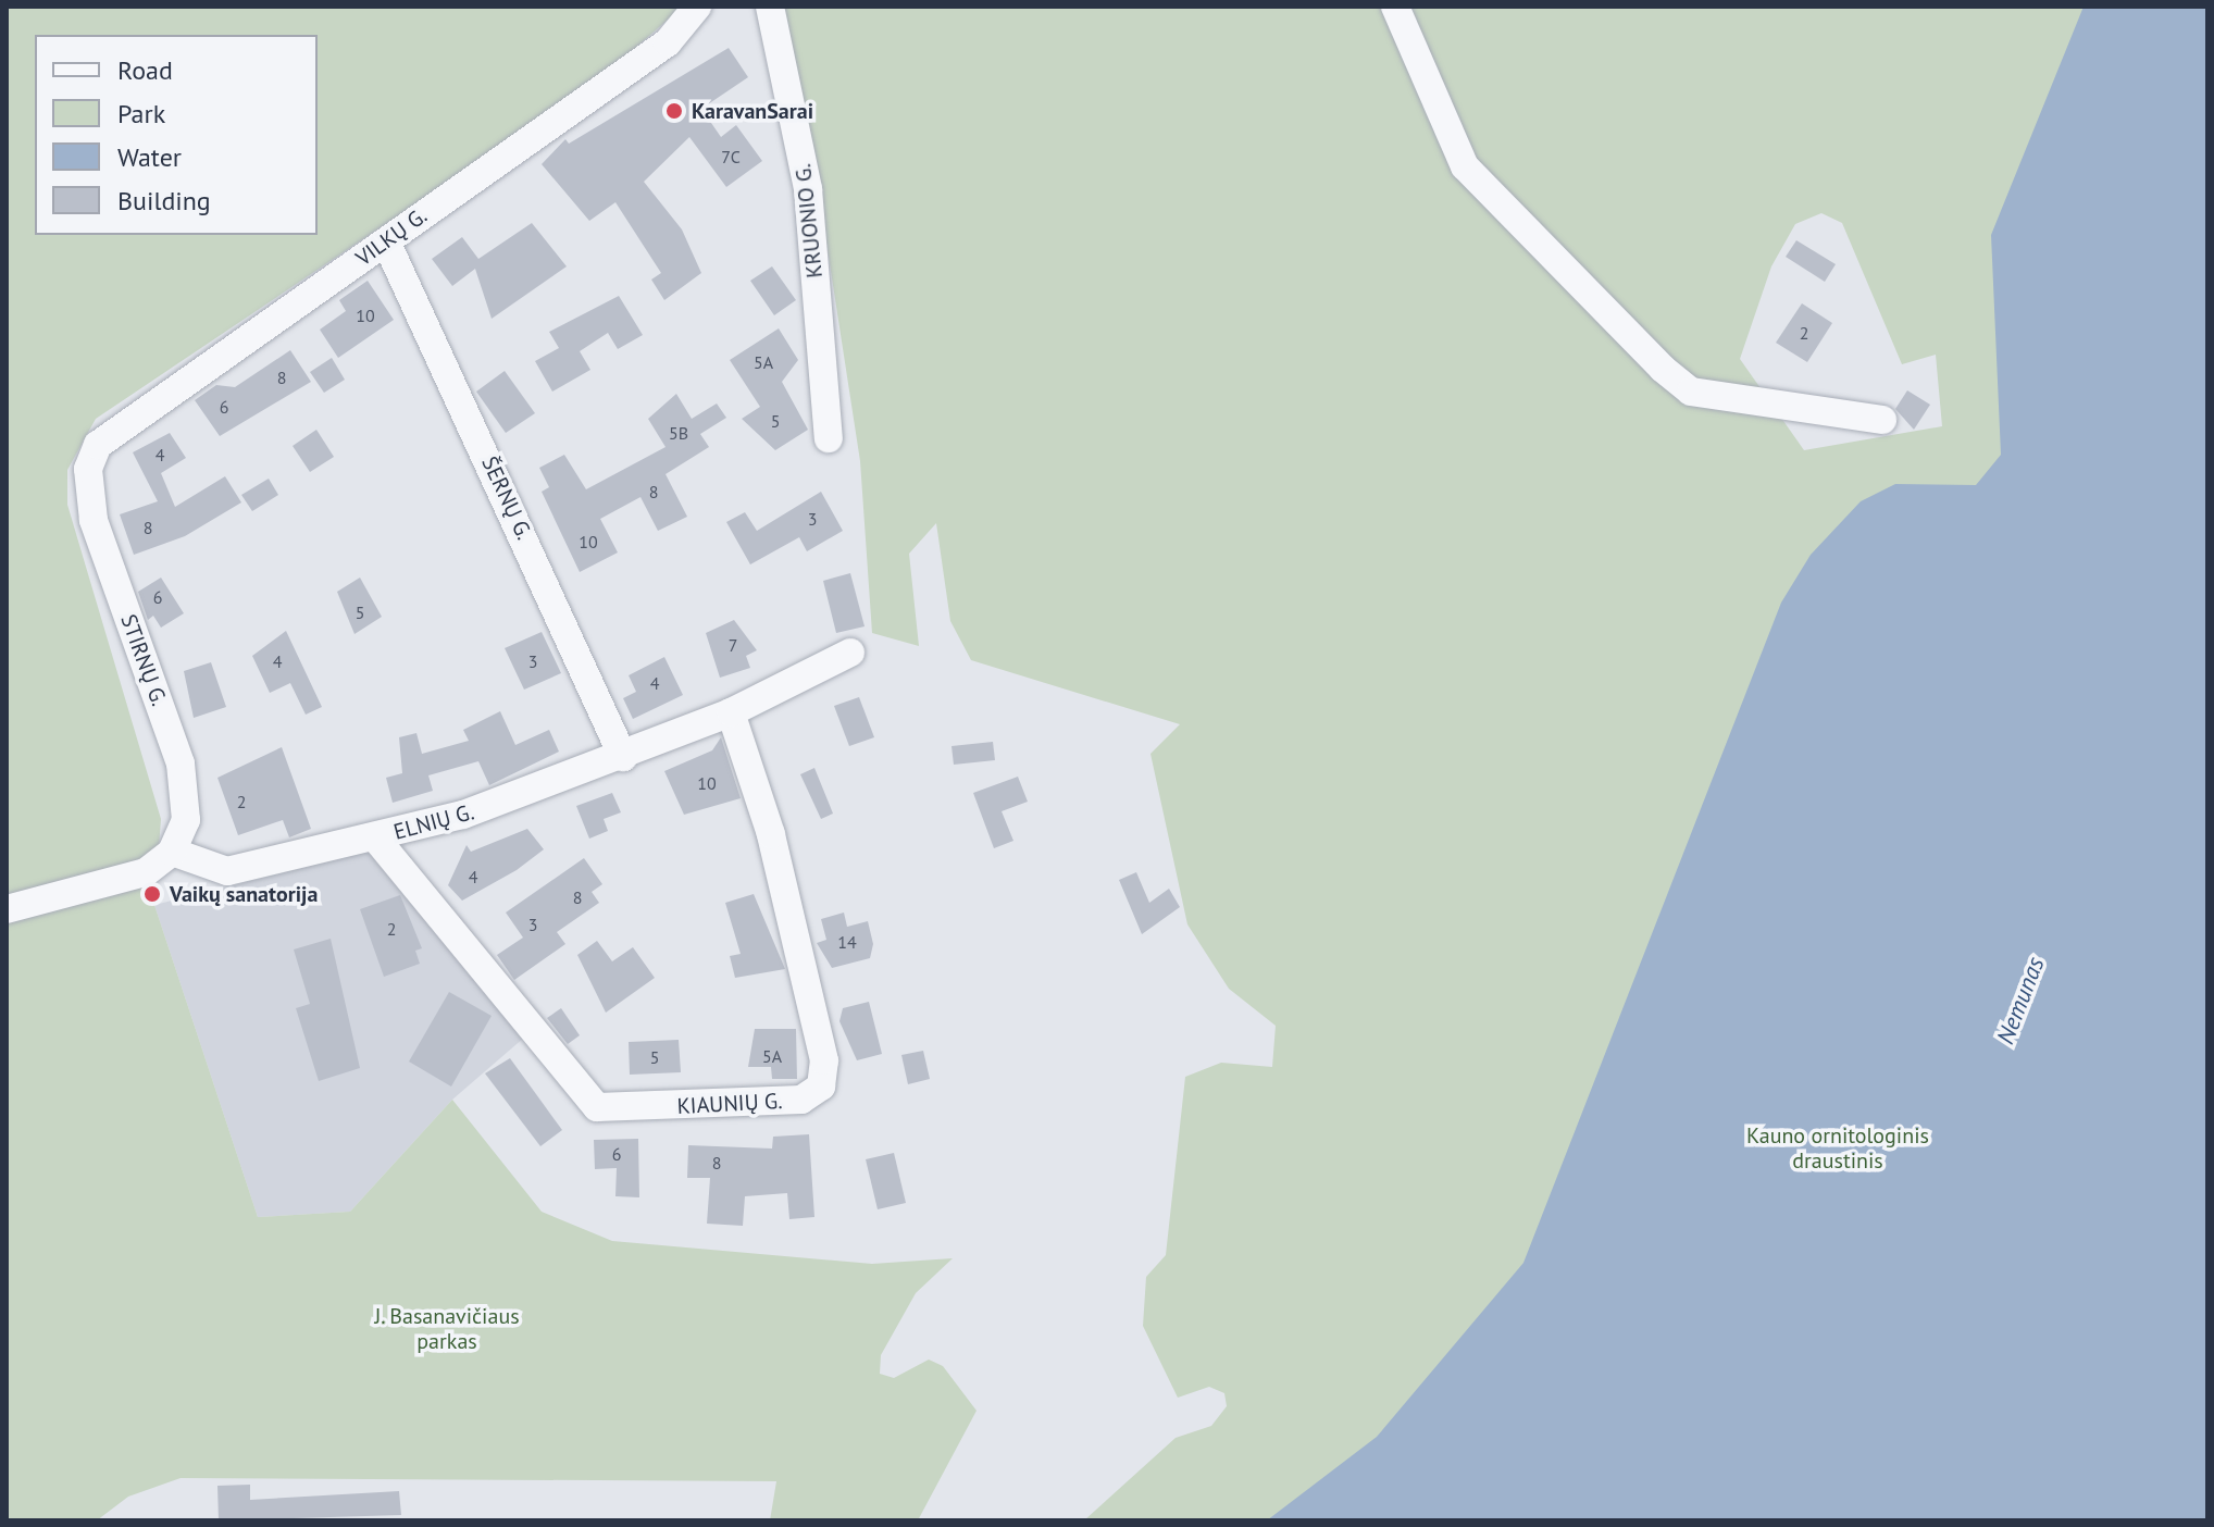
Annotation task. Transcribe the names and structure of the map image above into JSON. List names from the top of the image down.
{
  "streets": {
    "street": [
      "KRUONIO G.",
      "VILKŲ G.",
      "ŠERNŲ G.",
      "STIRNŲ G.",
      "ELNIŲ G.",
      "KIAUNIŲ G."
    ]
  },
  "crossings": [
    ["VILKŲ G.", "ŠERNŲ G."],
    ["VILKŲ G.", "STIRNŲ G."],
    ["ŠERNŲ G.", "ELNIŲ G."],
    ["STIRNŲ G.", "ELNIŲ G."],
    ["ELNIŲ G.", "KIAUNIŲ G."]
  ],
  "water": ["Nemunas"],
  "parks": ["Kauno ornitologinis draustinis", "J. Basanavičiaus parkas"],
  "places": ["KaravanSarai", "Vaikų sanatorija"],
  "house_numbers": [
    "7C",
    "10",
    "2",
    "5A",
    "8",
    "6",
    "5",
    "5B",
    "4",
    "8",
    "3",
    "8",
    "10",
    "6",
    "5",
    "7",
    "4",
    "3",
    "4",
    "10",
    "2",
    "4",
    "8",
    "3",
    "2",
    "14",
    "5A",
    "5",
    "6",
    "8"
  ],
  "legend": [
    "Road",
    "Park",
    "Water",
    "Building"
  ]
}
